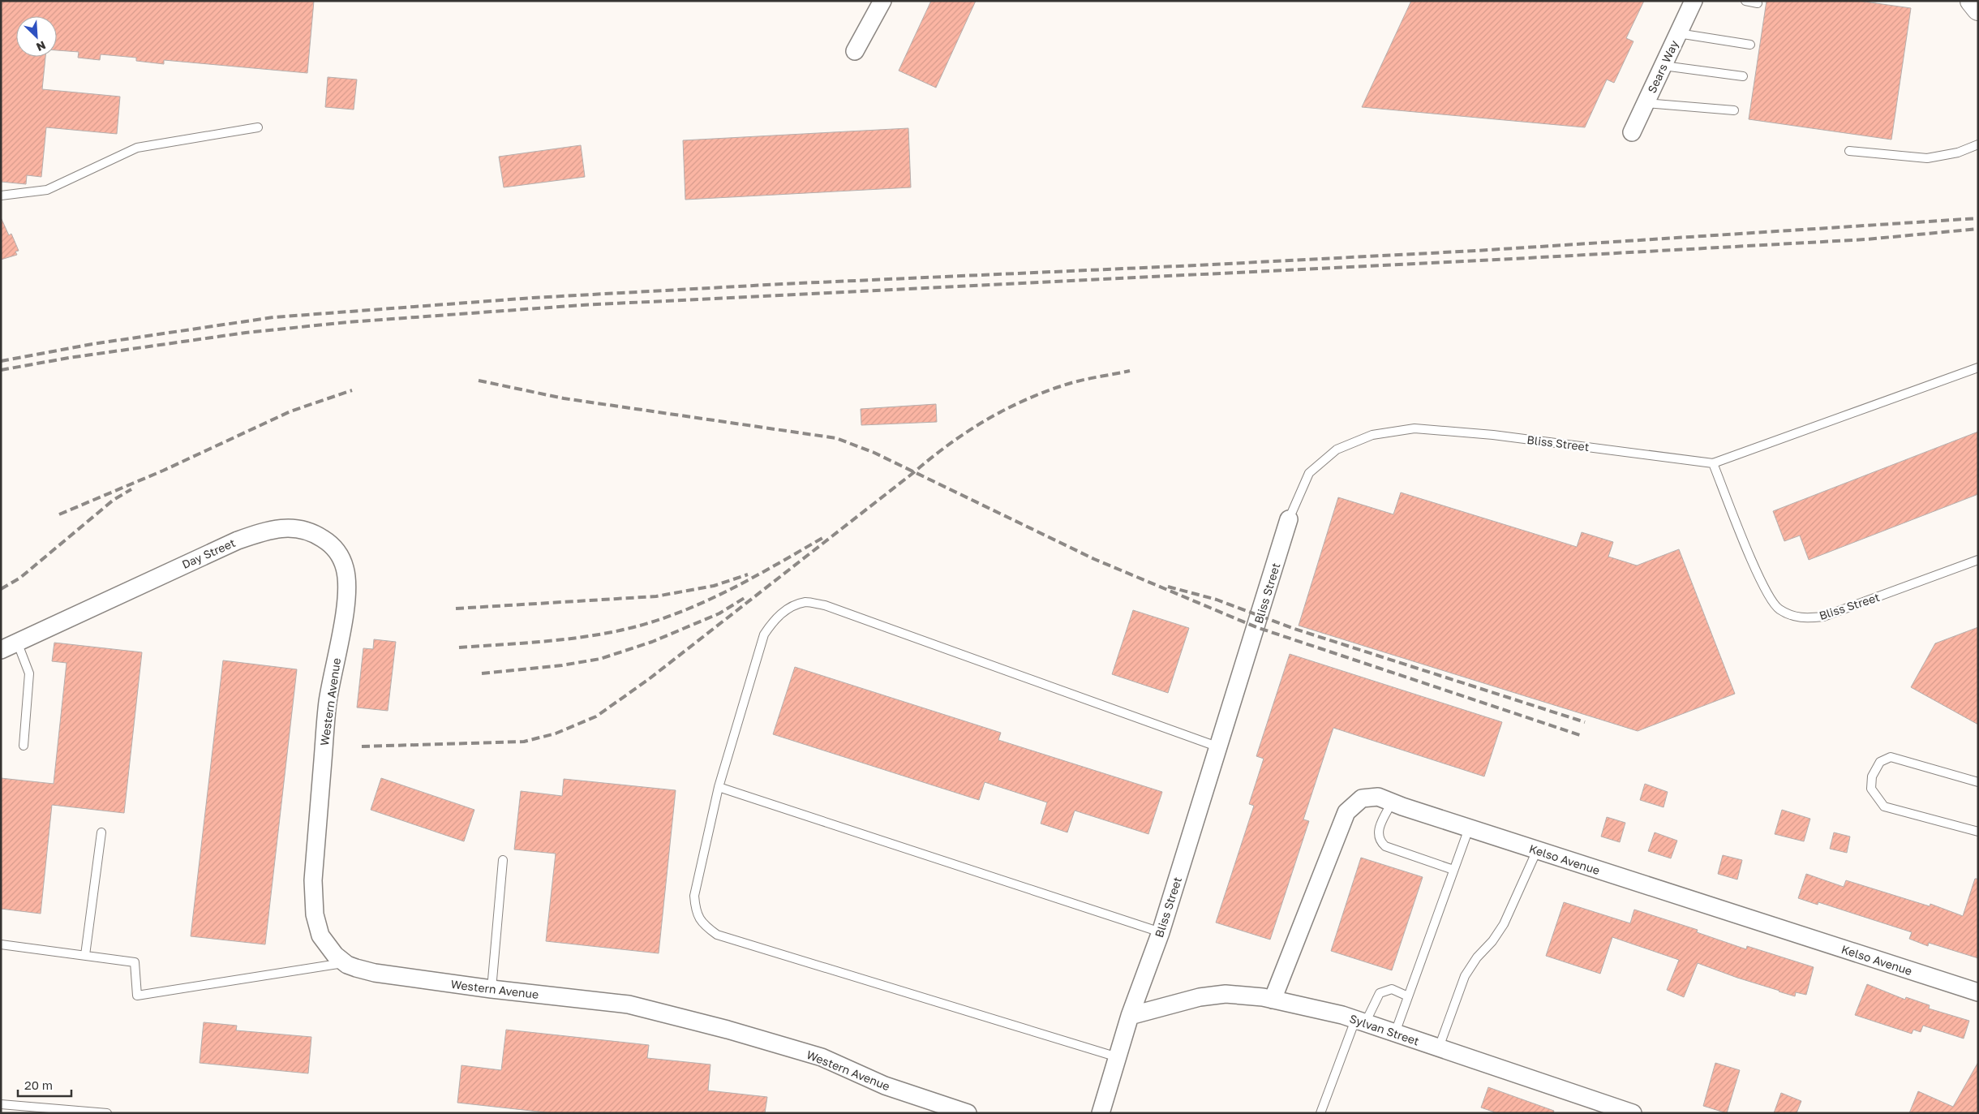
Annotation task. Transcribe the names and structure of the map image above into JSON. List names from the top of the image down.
{
  "streets": {
    "street": [
      "Sears Way",
      "Bliss Street",
      "Day Street",
      "Western Avenue",
      "Kelso Avenue",
      "Sylvan Street"
    ]
  },
  "crossings": [
    ["Bliss Street", "Sylvan Street"],
    ["Day Street", "Western Avenue"],
    ["Kelso Avenue", "Sylvan Street"]
  ],
  "scale_bar": "20 m",
  "north": "bottom right"
}
